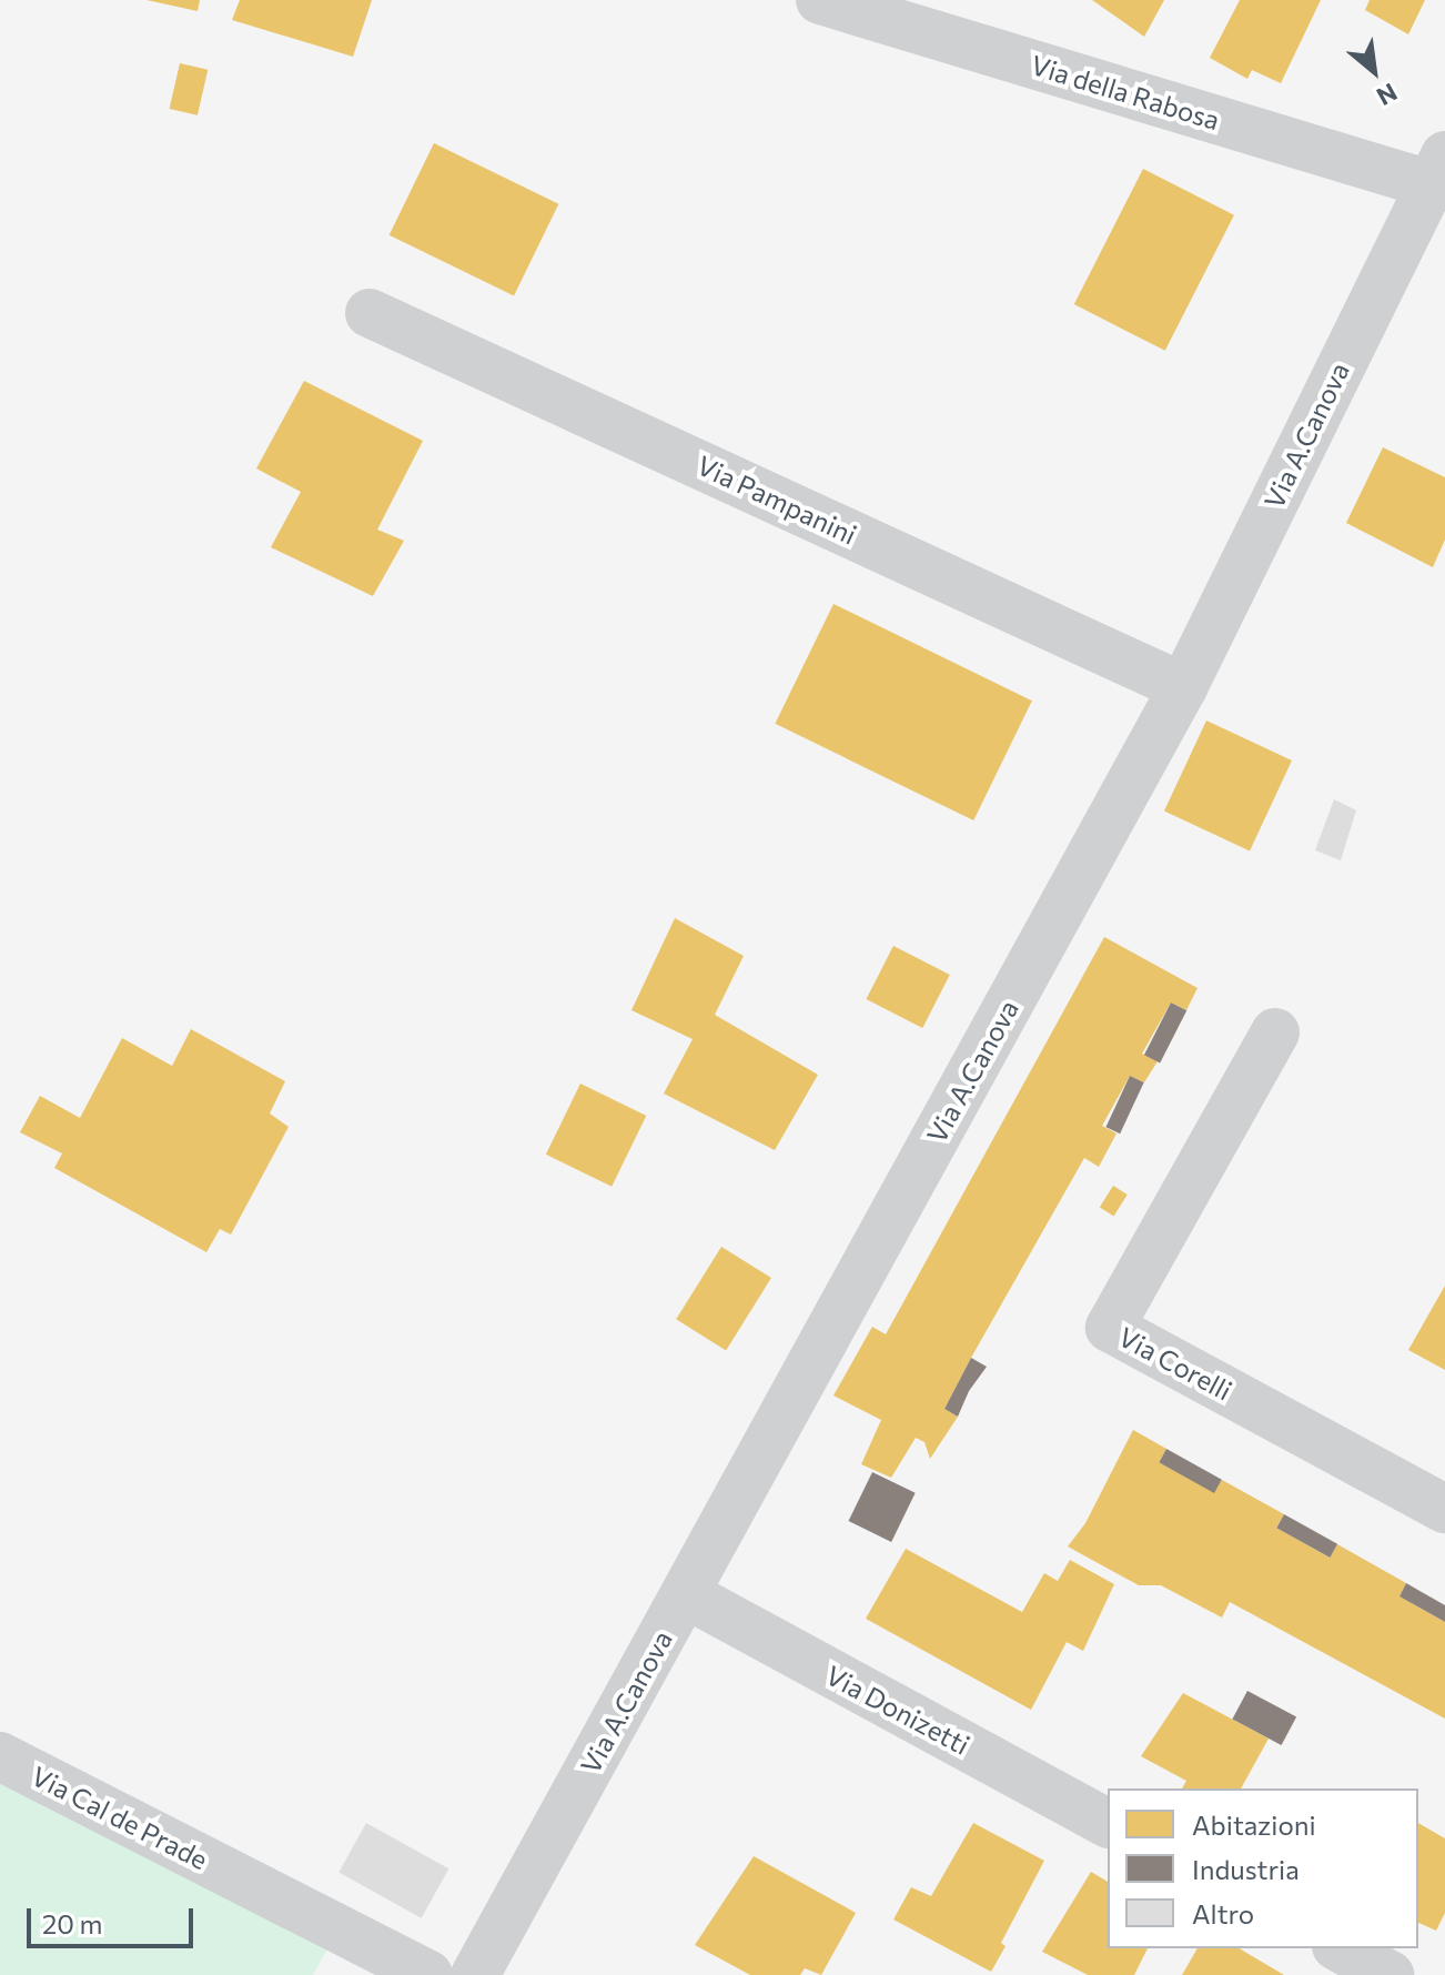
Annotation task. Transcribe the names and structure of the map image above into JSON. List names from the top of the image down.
{
  "streets": {
    "street": [
      "Via della Rabosa",
      "Via A.Canova",
      "Via Pampanini",
      "Via Corelli",
      "Via Donizetti",
      "Via Cal de Prade"
    ]
  },
  "crossings": [
    ["Via della Rabosa", "Via A.Canova"],
    ["Via A.Canova", "Via Pampanini"],
    ["Via A.Canova", "Via Donizetti"]
  ],
  "legend": ["Abitazioni", "Industria", "Altro"],
  "scale_bar": "20 m",
  "north": "bottom right"
}
